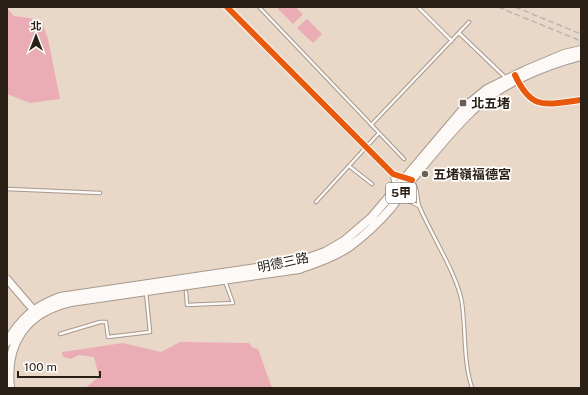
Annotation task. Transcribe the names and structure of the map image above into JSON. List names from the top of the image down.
{
  "streets": {
    "main road": ["5甲", "明德三路"]
  },
  "crossings": [
    ["5甲", "明德三路"]
  ],
  "places": {
    "transit": ["北五堵"],
    "other": ["五堵嶺福德宮"]
  },
  "scale_bar": "100 m",
  "north": "top"
}
